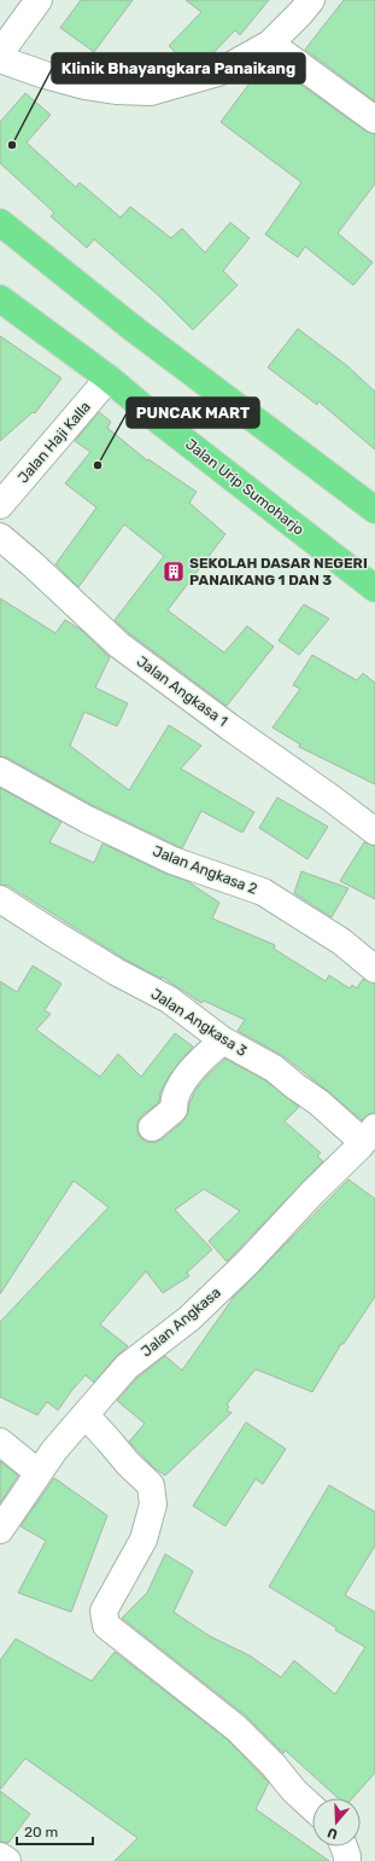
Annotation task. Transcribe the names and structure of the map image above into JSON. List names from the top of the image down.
{
  "streets": {
    "highway": ["Jalan Urip Sumoharjo"],
    "street": [
      "Jalan Haji Kalla",
      "Jalan Angkasa 1",
      "Jalan Angkasa 2",
      "Jalan Angkasa 3",
      "Jalan Angkasa"
    ]
  },
  "crossings": [
    ["Jalan Haji Kalla", "Jalan Urip Sumoharjo"],
    ["Jalan Angkasa 3", "Jalan Angkasa"]
  ],
  "places": {
    "other": ["Klinik Bhayangkara Panaikang", "PUNCAK MART"],
    "building": ["SEKOLAH DASAR NEGERI PANAIKANG 1 DAN 3"]
  },
  "scale_bar": "20 m",
  "north": "bottom"
}
